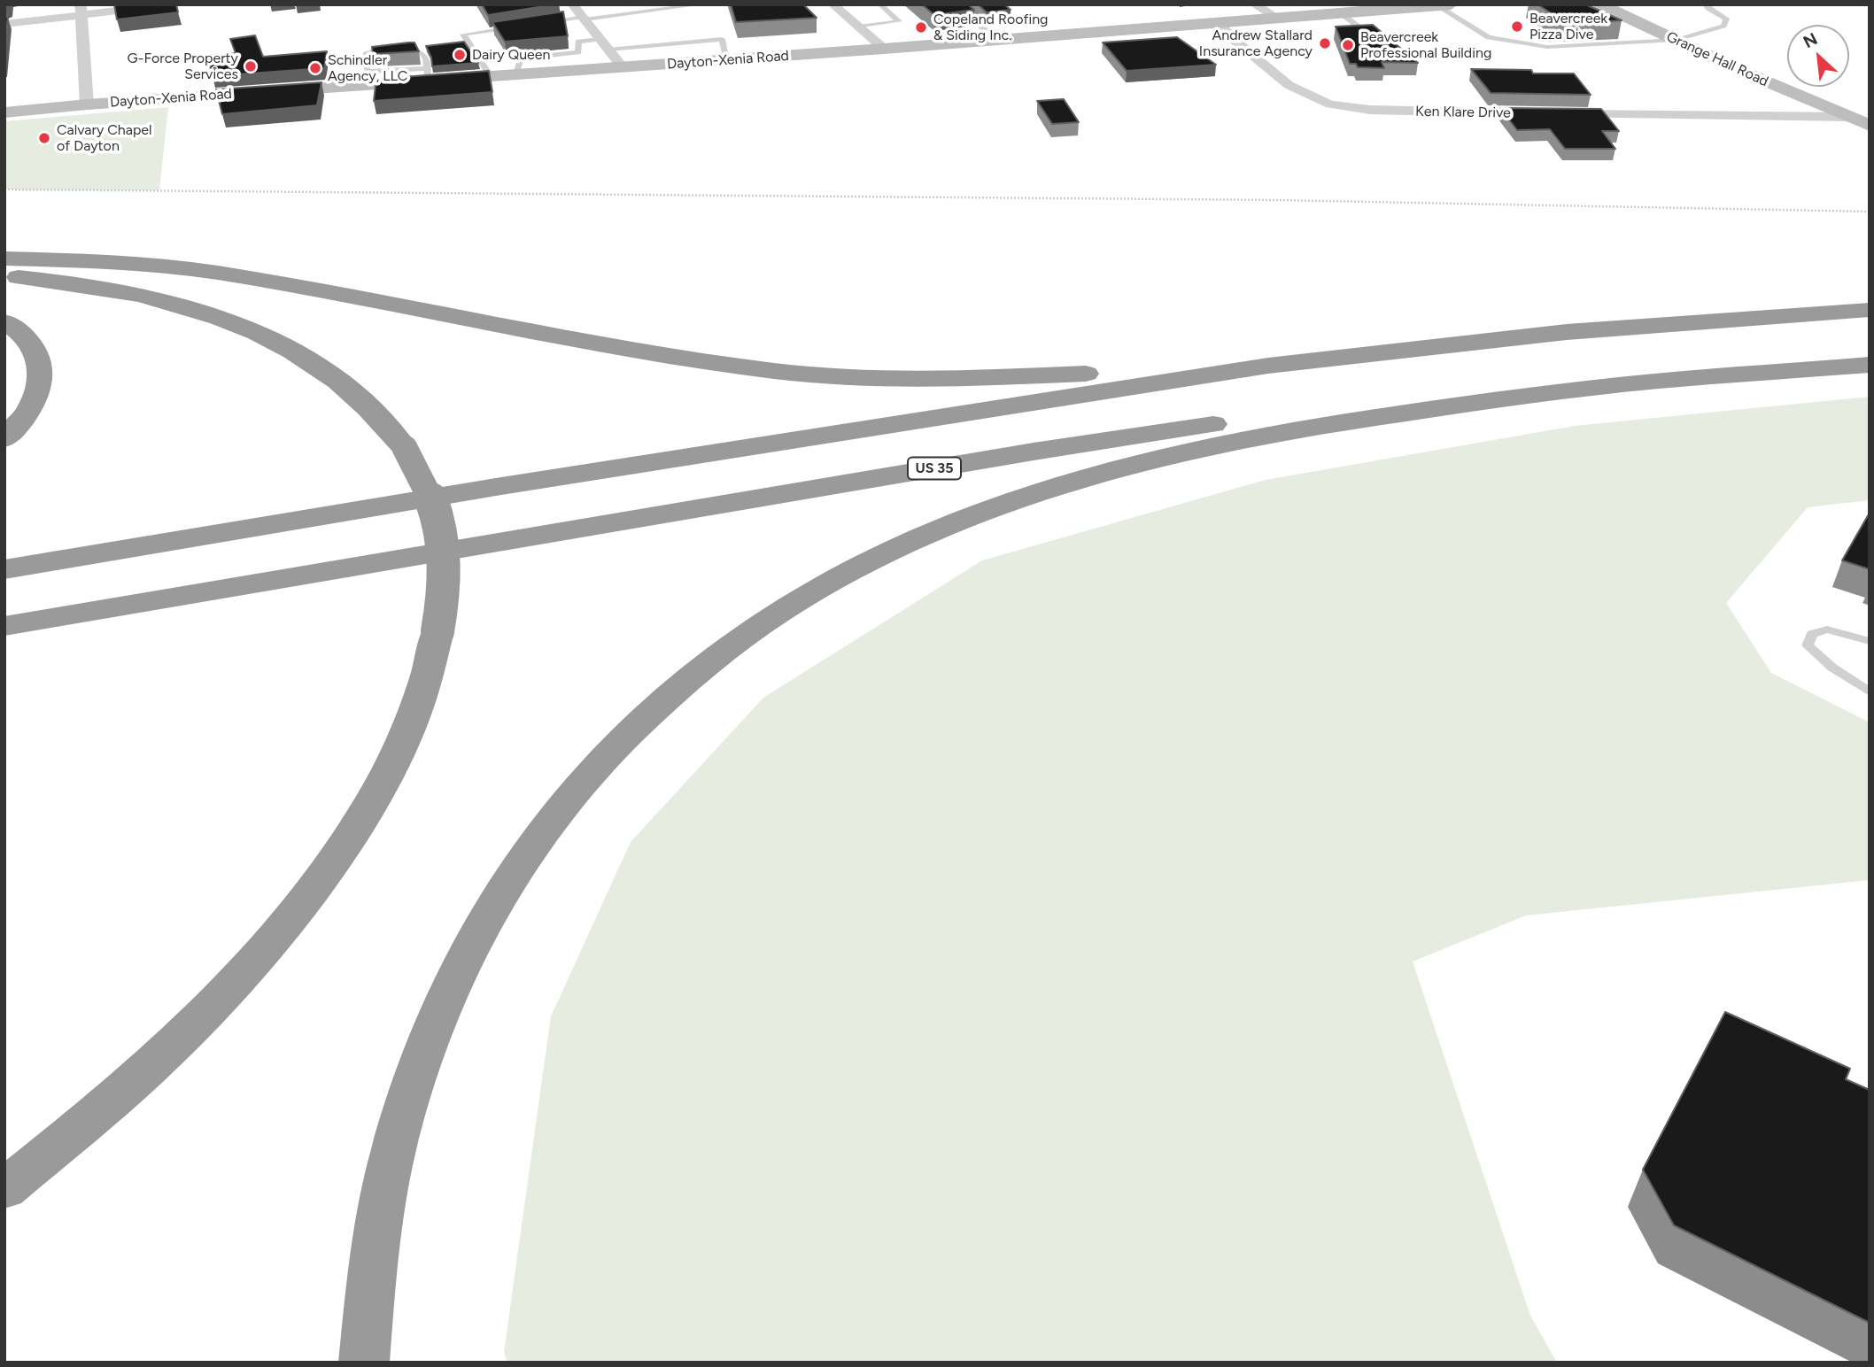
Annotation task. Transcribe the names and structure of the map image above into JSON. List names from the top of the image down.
{
  "streets": {
    "highway": ["US 35"],
    "main road": ["Grange Hall Road", "Dayton-Xenia Road"],
    "street": ["Ken Klare Drive"]
  },
  "crossings": [
    ["Grange Hall Road", "Ken Klare Drive"],
    ["Dayton-Xenia Road", "Ken Klare Drive"]
  ],
  "places": [
    "Beavercreek Pizza Dive",
    "Copeland Roofing & Siding Inc.",
    "Andrew Stallard Insurance Agency",
    "Beavercreek Professional Building",
    "Dairy Queen",
    "G-Force Property Services",
    "Schindler Agency, LLC",
    "Calvary Chapel of Dayton"
  ],
  "north": "top left"
}
